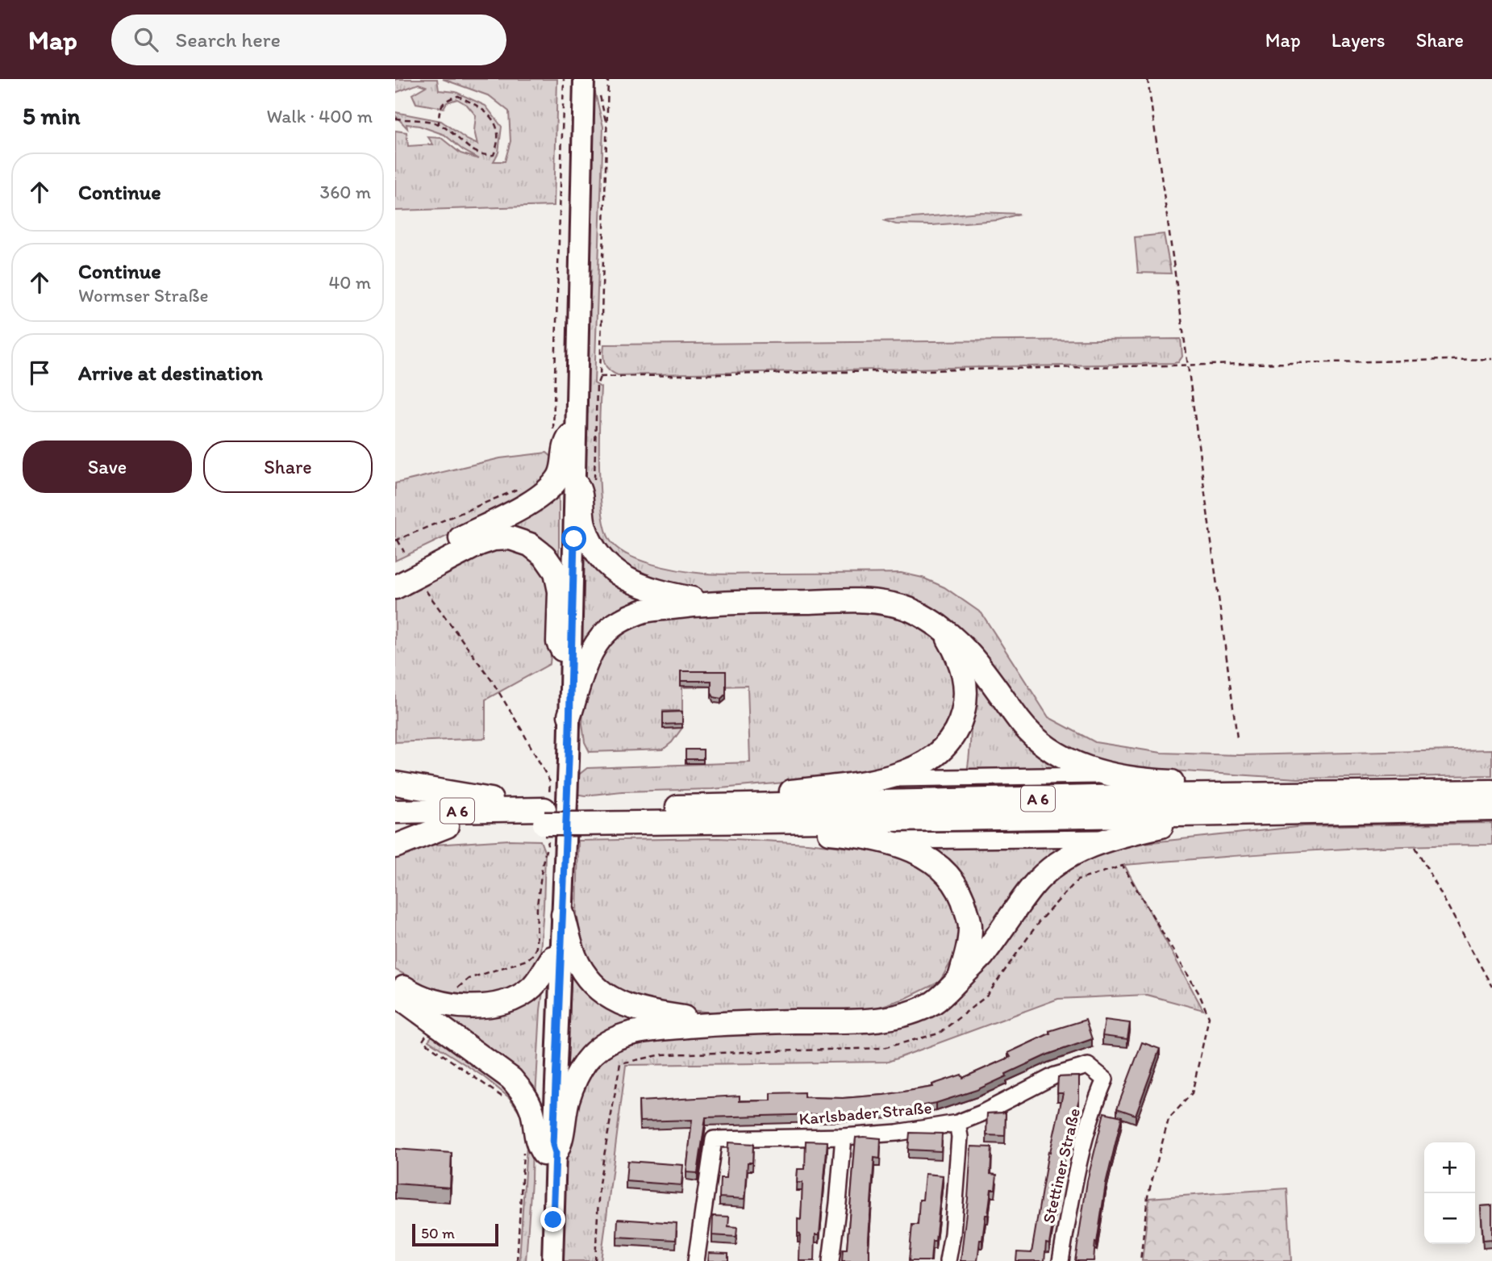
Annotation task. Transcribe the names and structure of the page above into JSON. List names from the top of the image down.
{
  "streets": {
    "highway": ["A 6"],
    "street": ["Karlsbader Straße", "Stettiner Straße"]
  },
  "crossings": [
    ["Karlsbader Straße", "Stettiner Straße"]
  ],
  "scale_bar": "50 m",
  "page": {
    "header": "Map",
    "search": "Search here",
    "nav": ["Map", "Layers", "Share"],
    "heading": ["5 min", "Walk · 400 m"],
    "list": [
      ["Continue", "360 m"],
      ["Continue", "Wormser Straße", "40 m"],
      "Arrive at destination"
    ],
    "buttons": ["Save", "Share"],
    "map_buttons": ["+", "−"],
    "scale": "50 m"
  }
}
